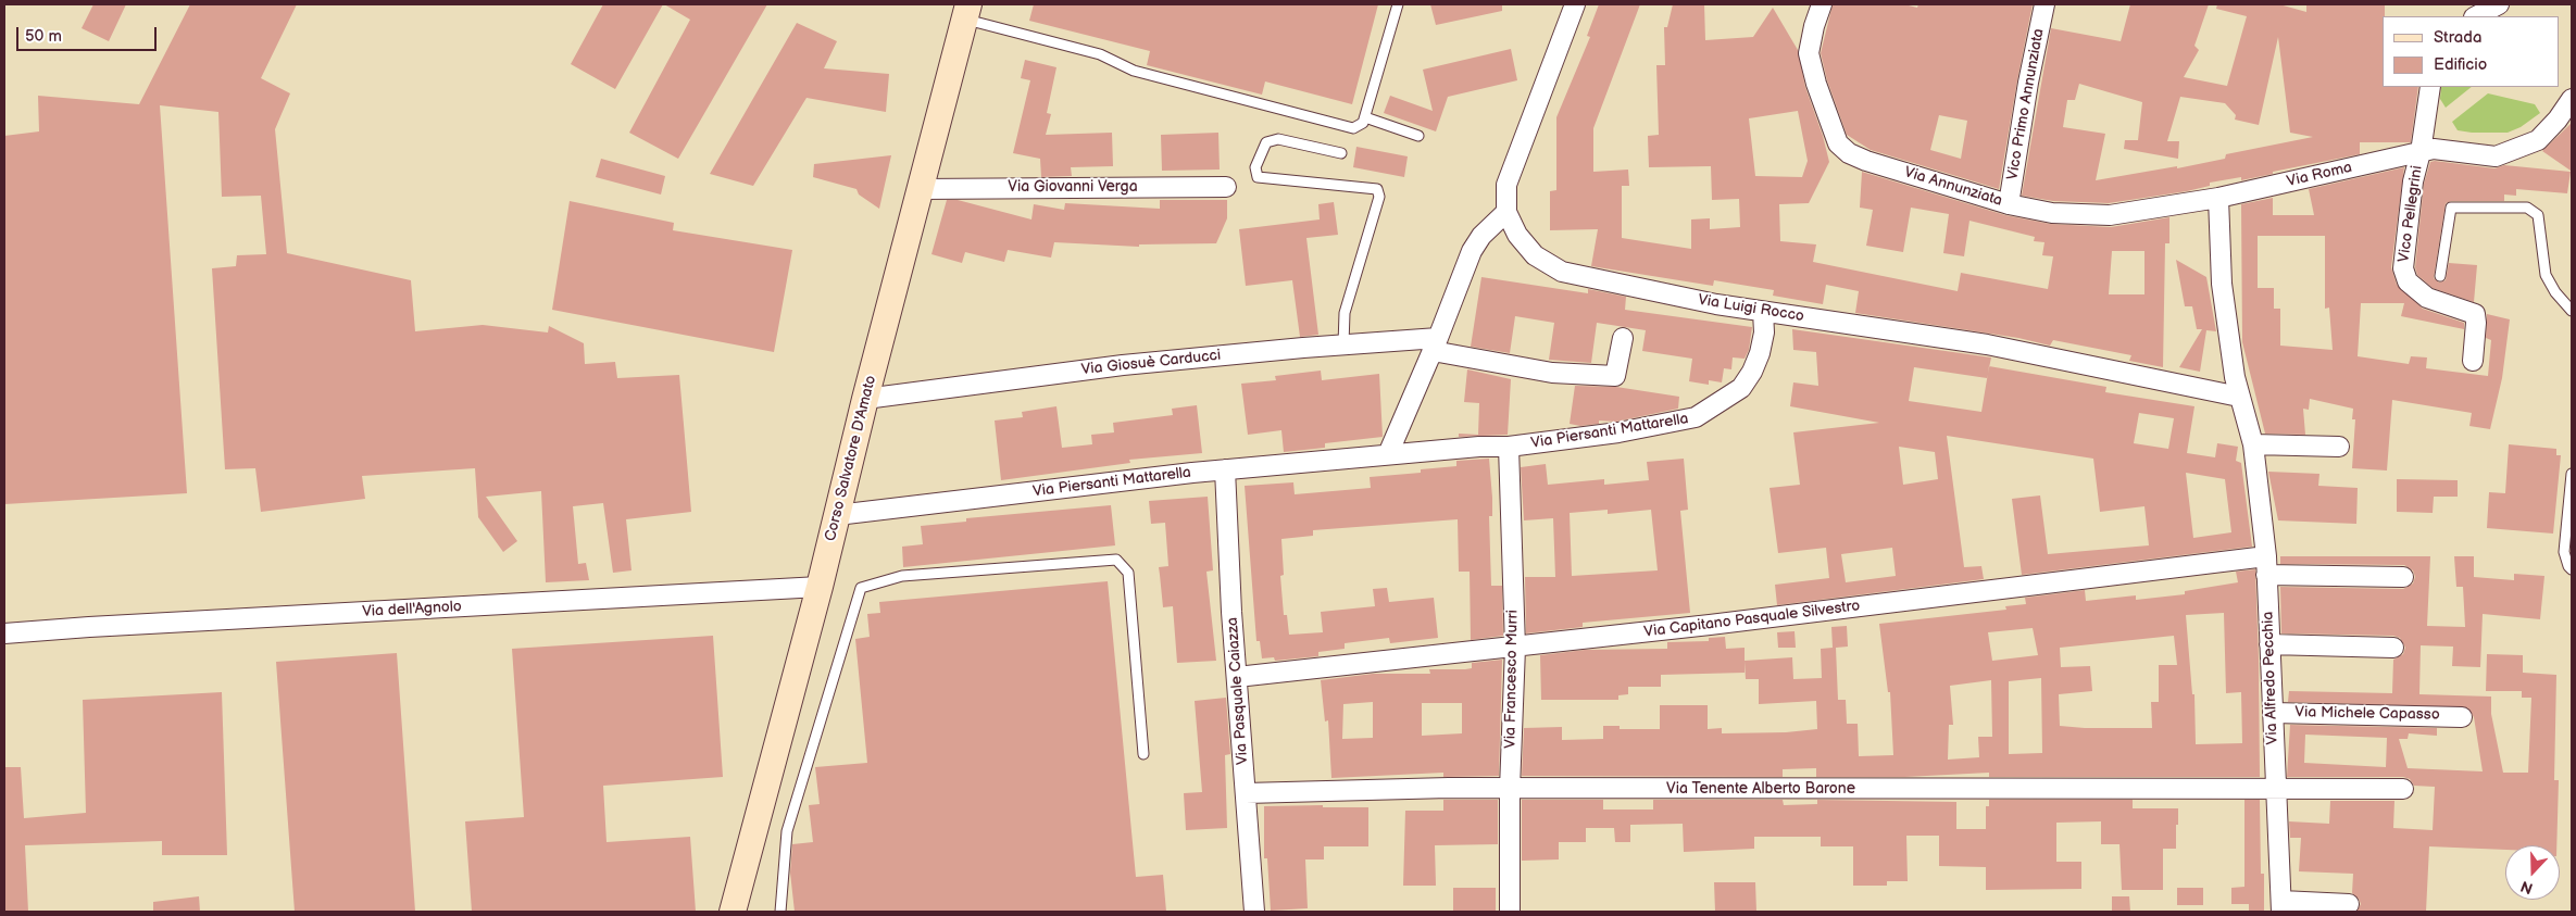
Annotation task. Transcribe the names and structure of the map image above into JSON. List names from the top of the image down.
{
  "streets": {
    "street": [
      "Vico Primo Annunziata",
      "Via Roma",
      "Via Giovanni Verga",
      "Via Annunziata",
      "Vico Pellegrini",
      "Via Luigi Rocco",
      "Via Giosuè Carducci",
      "Via Piersanti Mattarella",
      "Corso Salvatore D'Amato",
      "Via dell'Agnolo",
      "Via Capitano Pasquale Silvestro",
      "Via Alfredo Pecchia",
      "Via Francesco Murri",
      "Via Pasquale Caiazza",
      "Via Michele Capasso",
      "Via Tenente Alberto Barone"
    ]
  },
  "crossings": [
    ["Vico Primo Annunziata", "Via Annunziata"],
    ["Via Roma", "Via Annunziata"],
    ["Via Roma", "Vico Pellegrini"],
    ["Via Roma", "Via Alfredo Pecchia"],
    ["Via Giovanni Verga", "Corso Salvatore D'Amato"],
    ["Via Annunziata", "Via Alfredo Pecchia"],
    ["Via Luigi Rocco", "Via Piersanti Mattarella"],
    ["Via Luigi Rocco", "Via Alfredo Pecchia"],
    ["Via Giosuè Carducci", "Corso Salvatore D'Amato"],
    ["Via Piersanti Mattarella", "Corso Salvatore D'Amato"],
    ["Via Piersanti Mattarella", "Via Francesco Murri"],
    ["Via Piersanti Mattarella", "Via Pasquale Caiazza"],
    ["Corso Salvatore D'Amato", "Via dell'Agnolo"],
    ["Via Capitano Pasquale Silvestro", "Via Alfredo Pecchia"],
    ["Via Capitano Pasquale Silvestro", "Via Francesco Murri"],
    ["Via Capitano Pasquale Silvestro", "Via Pasquale Caiazza"],
    ["Via Alfredo Pecchia", "Via Michele Capasso"],
    ["Via Alfredo Pecchia", "Via Tenente Alberto Barone"],
    ["Via Francesco Murri", "Via Tenente Alberto Barone"],
    ["Via Pasquale Caiazza", "Via Tenente Alberto Barone"]
  ],
  "legend": ["Strada", "Edificio"],
  "scale_bar": "50 m",
  "north": "bottom"
}
